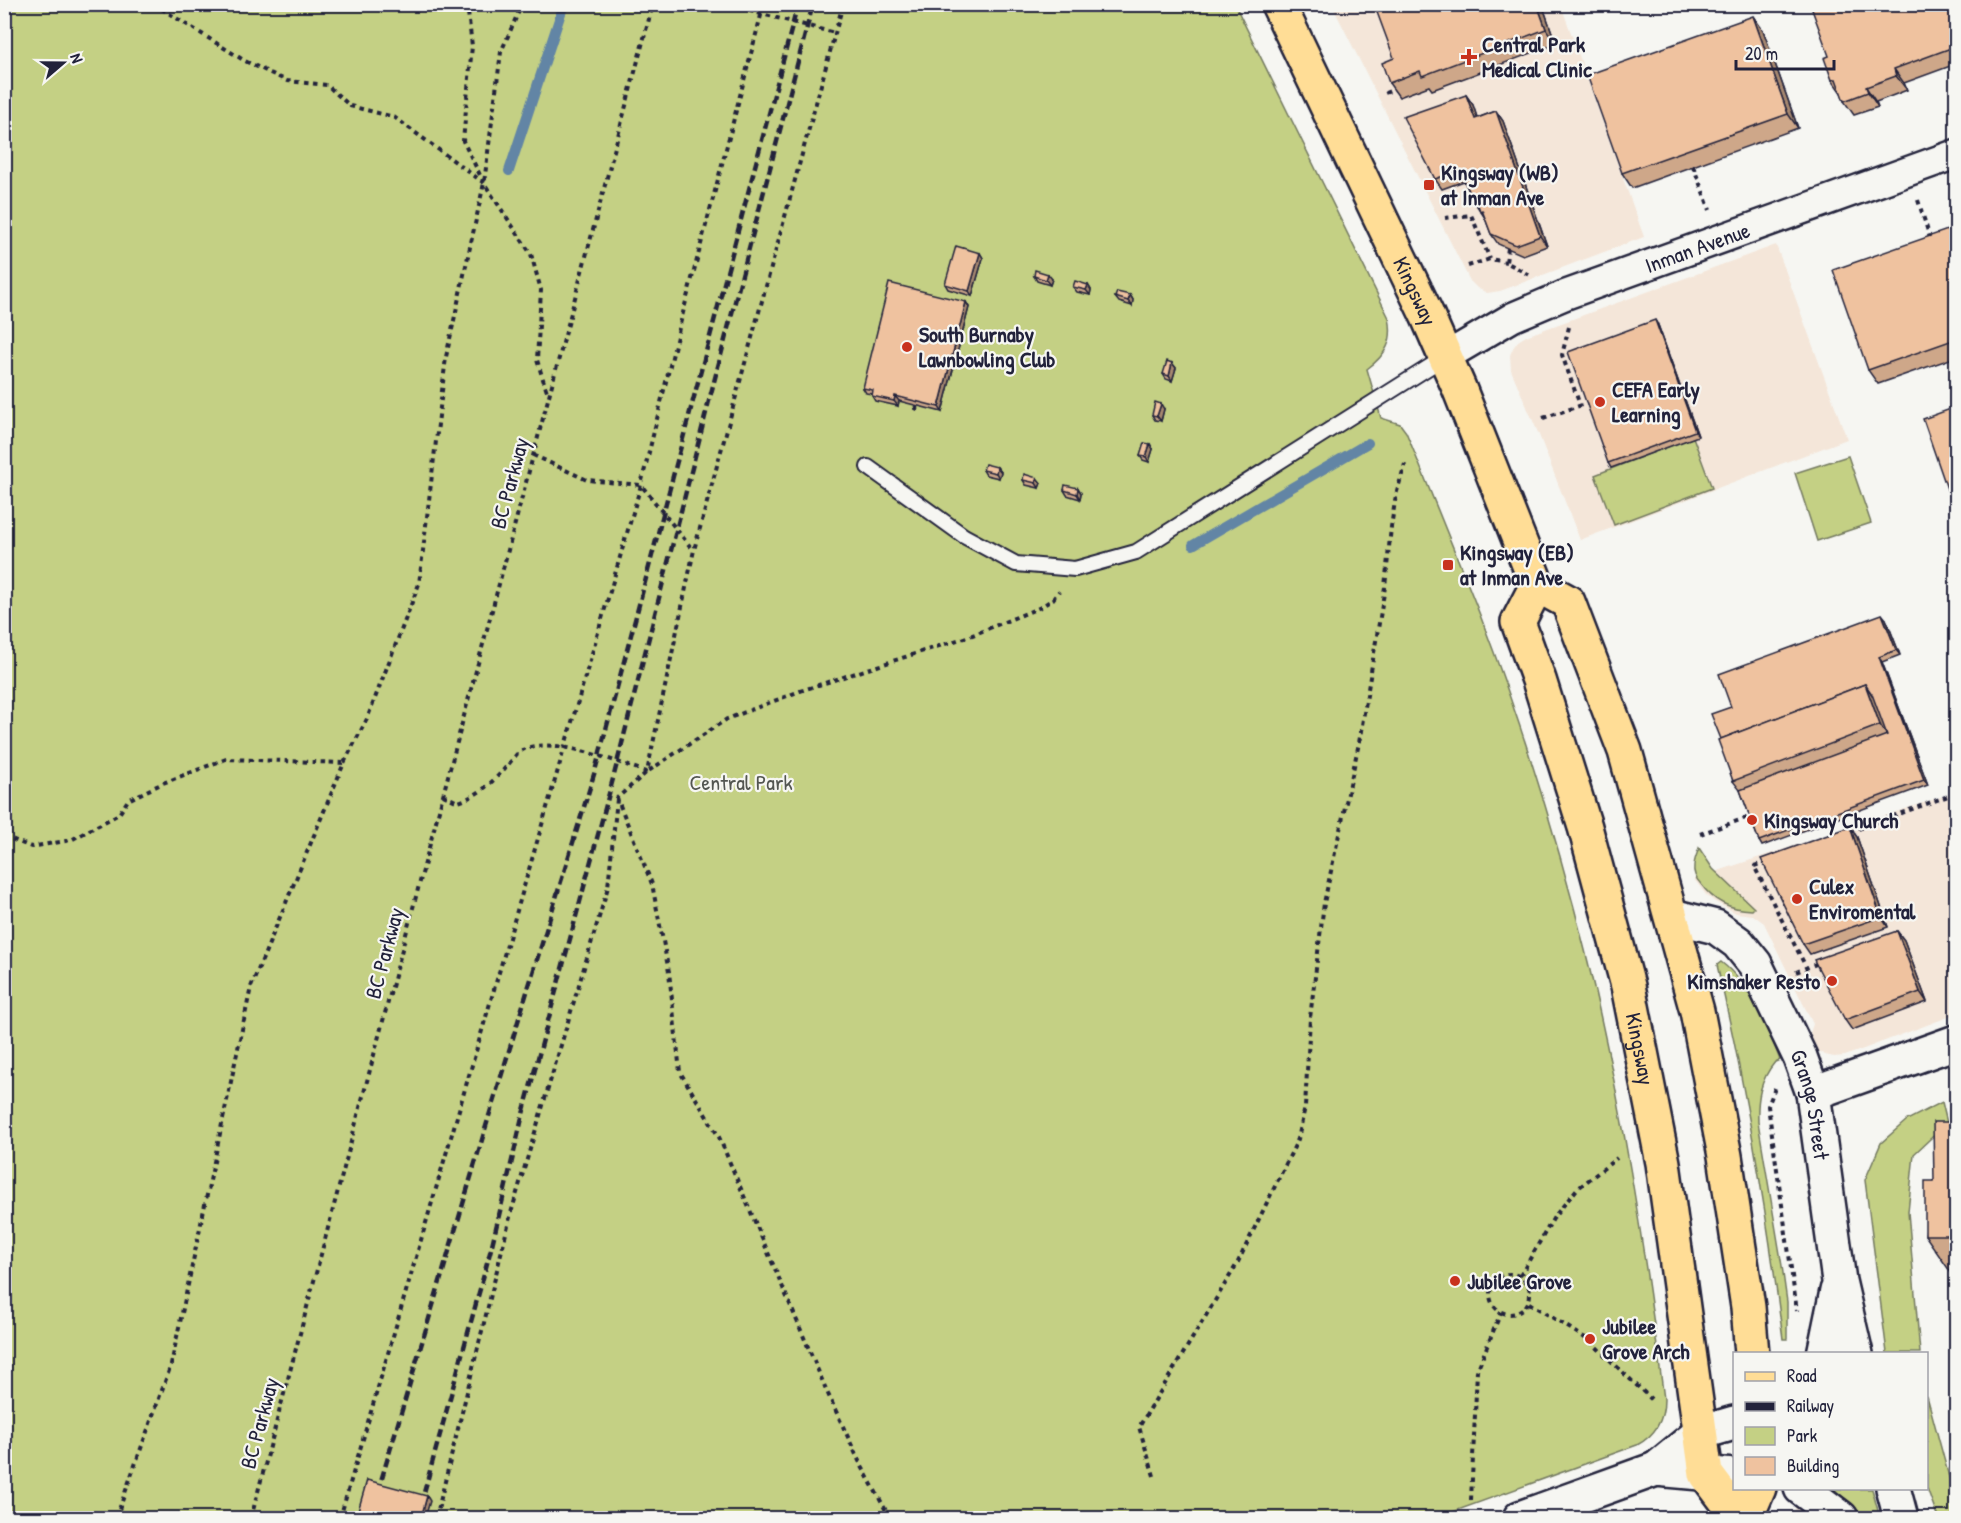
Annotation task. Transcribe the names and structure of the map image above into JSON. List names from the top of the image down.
{
  "streets": {
    "main road": ["Kingsway"],
    "street": ["Inman Avenue", "Grange Street"],
    "path": ["BC Parkway"]
  },
  "crossings": [
    ["Inman Avenue", "Kingsway"]
  ],
  "parks": ["Central Park"],
  "places": {
    "health": ["Central Park Medical Clinic"],
    "transit": ["Kingsway (WB) at Inman Ave", "Kingsway (EB) at Inman Ave"],
    "other": [
      "South Burnaby Lawnbowling Club",
      "CEFA Early Learning",
      "Kingsway Church",
      "Culex Enviromental",
      "Kimshaker Resto",
      "Jubilee Grove",
      "Jubilee Grove Arch"
    ]
  },
  "legend": [
    "Road",
    "Railway",
    "Park",
    "Building"
  ],
  "scale_bar": "20 m",
  "north": "right"
}
